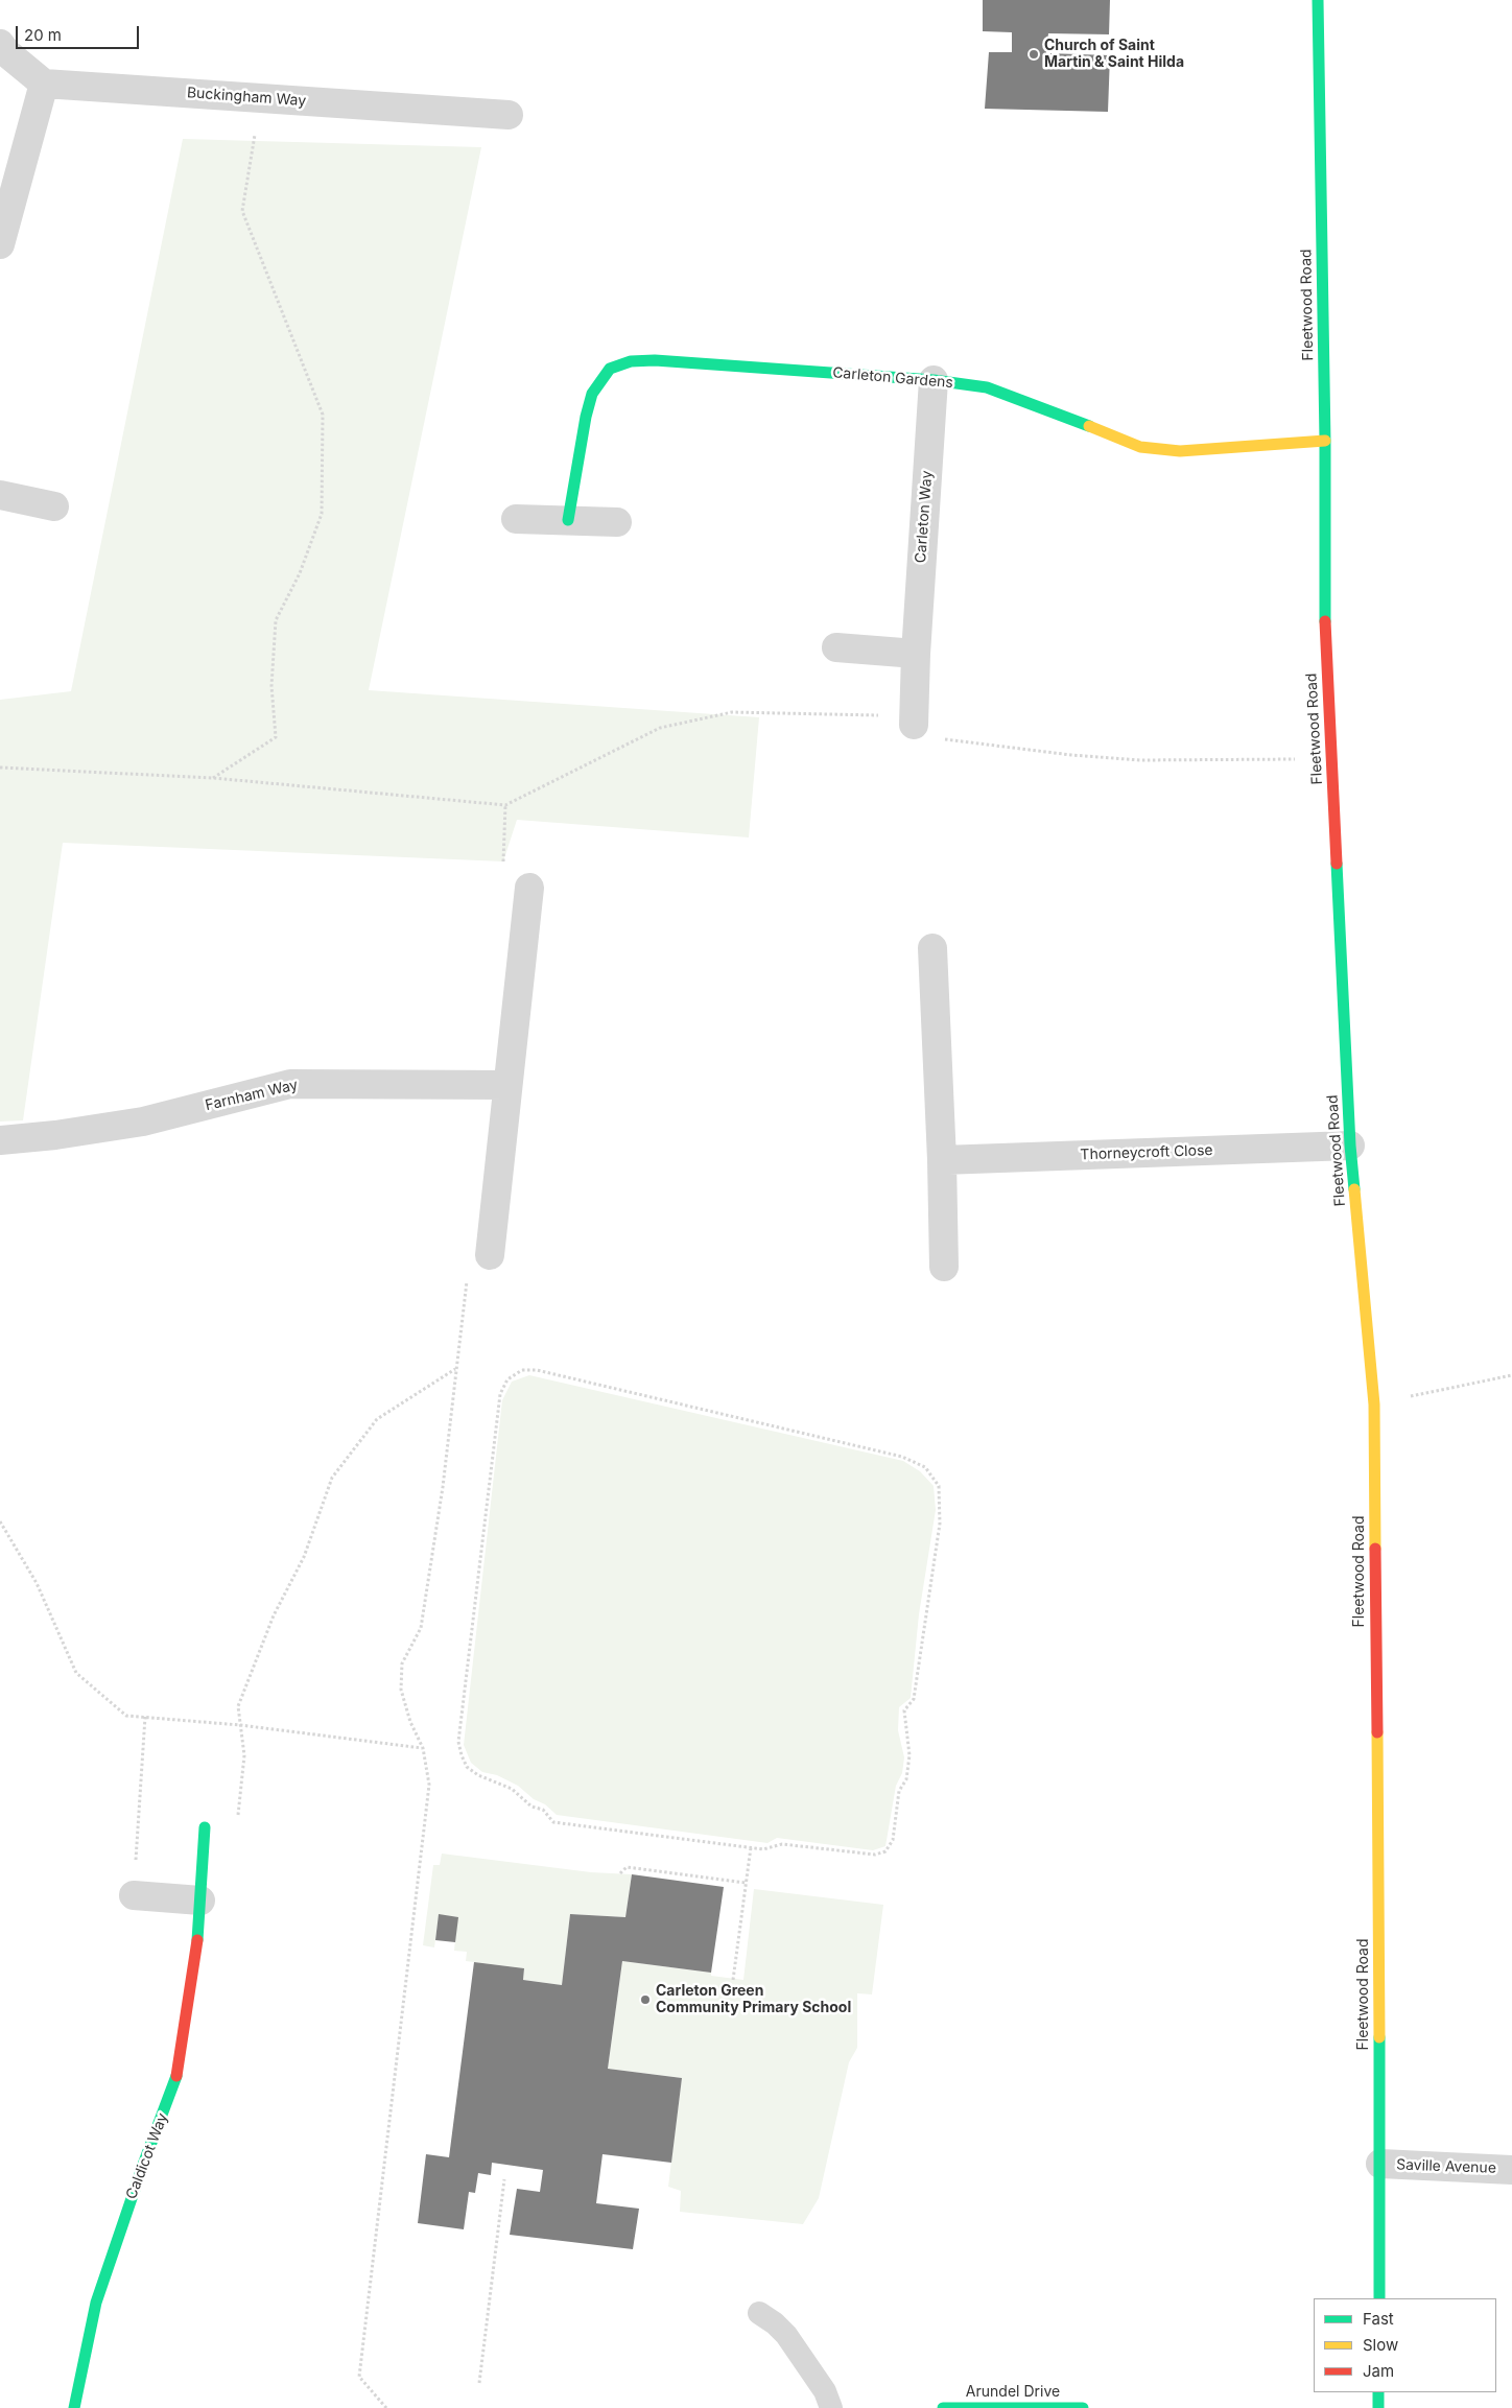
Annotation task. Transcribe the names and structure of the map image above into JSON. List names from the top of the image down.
{
  "streets": {
    "main road": [
      "Fleetwood Road",
      "Carleton Gardens",
      "Caldicot Way",
      "Arundel Drive"
    ],
    "street": [
      "Buckingham Way",
      "Carleton Way",
      "Farnham Way",
      "Thorneycroft Close",
      "Saville Avenue"
    ]
  },
  "crossings": [
    ["Fleetwood Road", "Carleton Gardens"],
    ["Fleetwood Road", "Thorneycroft Close"],
    ["Fleetwood Road", "Saville Avenue"],
    ["Carleton Gardens", "Carleton Way"]
  ],
  "places": ["Church of Saint Martin & Saint Hilda", "Carleton Green Community Primary School"],
  "legend": ["Fast", "Slow", "Jam"],
  "scale_bar": "20 m"
}
